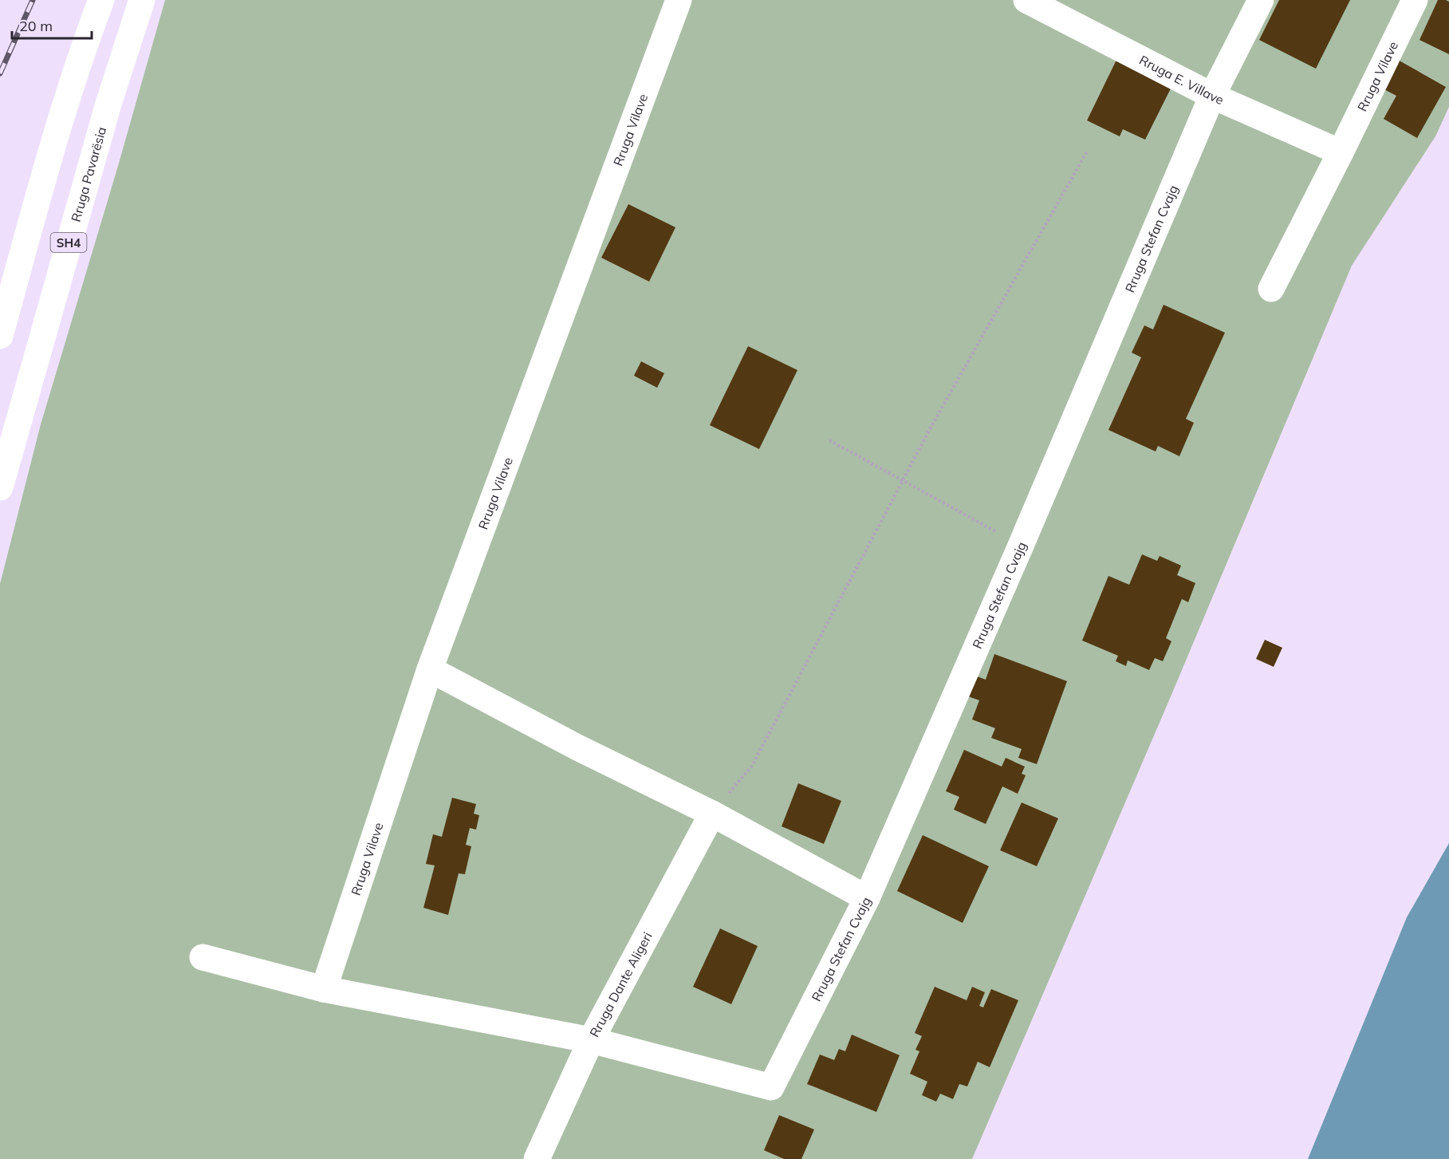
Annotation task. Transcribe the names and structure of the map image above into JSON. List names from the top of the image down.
{
  "streets": {
    "main road": [
      "Rruga Vilave",
      "Rruga E. Villave",
      "Rruga Pavarësia",
      "Rruga Stefan Cvajg",
      "SH4",
      "Rruga Dante Aligeri"
    ]
  },
  "crossings": [
    ["Rruga Vilave", "Rruga E. Villave"],
    ["Rruga E. Villave", "Rruga Stefan Cvajg"],
    ["Rruga Stefan Cvajg", "Rruga Dante Aligeri"]
  ],
  "scale_bar": "20 m"
}
